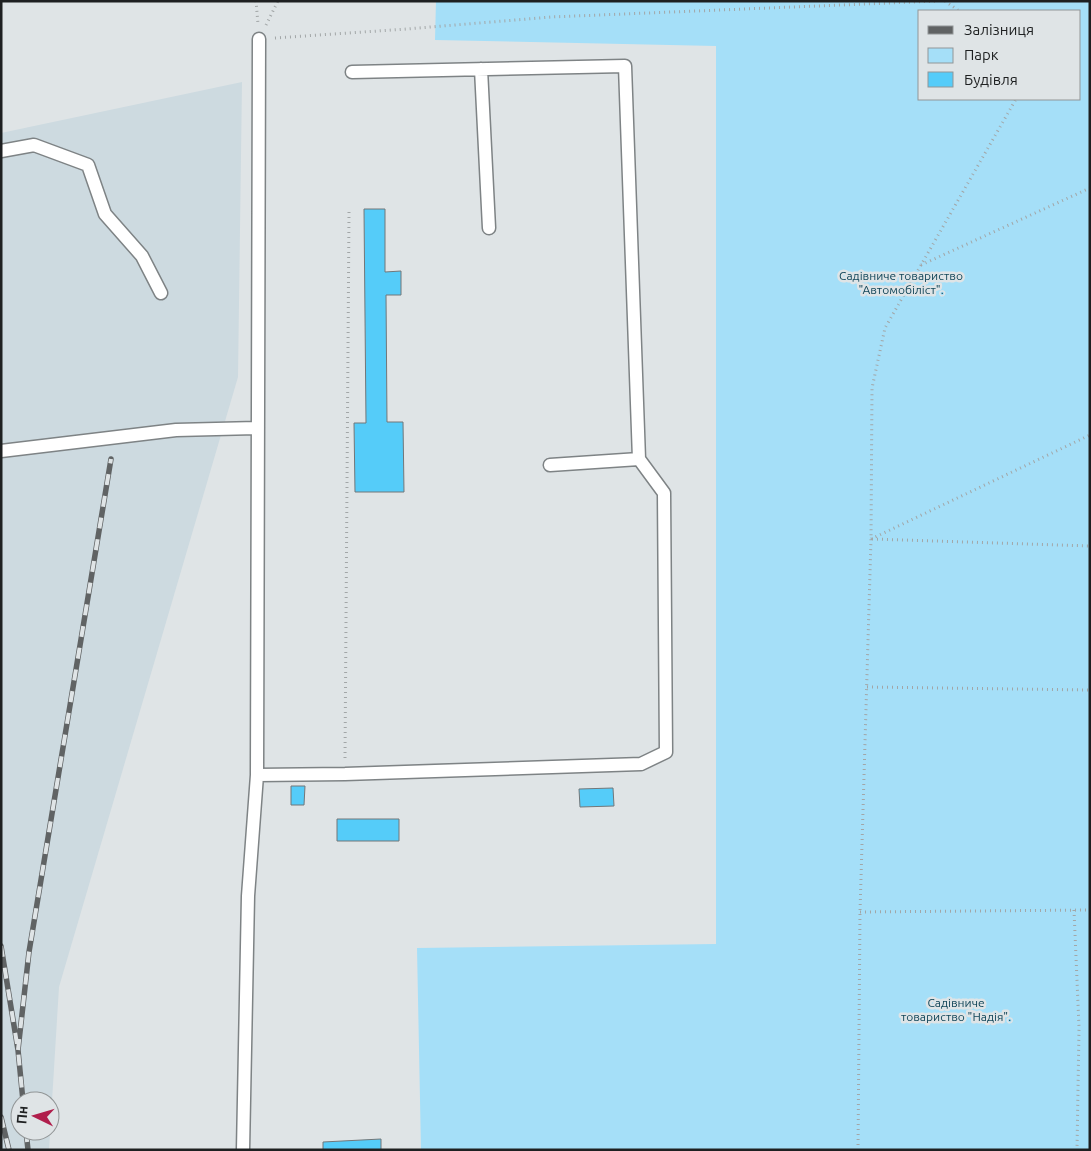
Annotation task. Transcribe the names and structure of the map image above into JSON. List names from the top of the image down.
{
  "parks": ["Садівниче товариство \"Автомобіліст\".", "Садівниче товариство \"Надія\"."],
  "legend": ["Залізниця", "Парк", "Будівля"],
  "north": "left"
}
